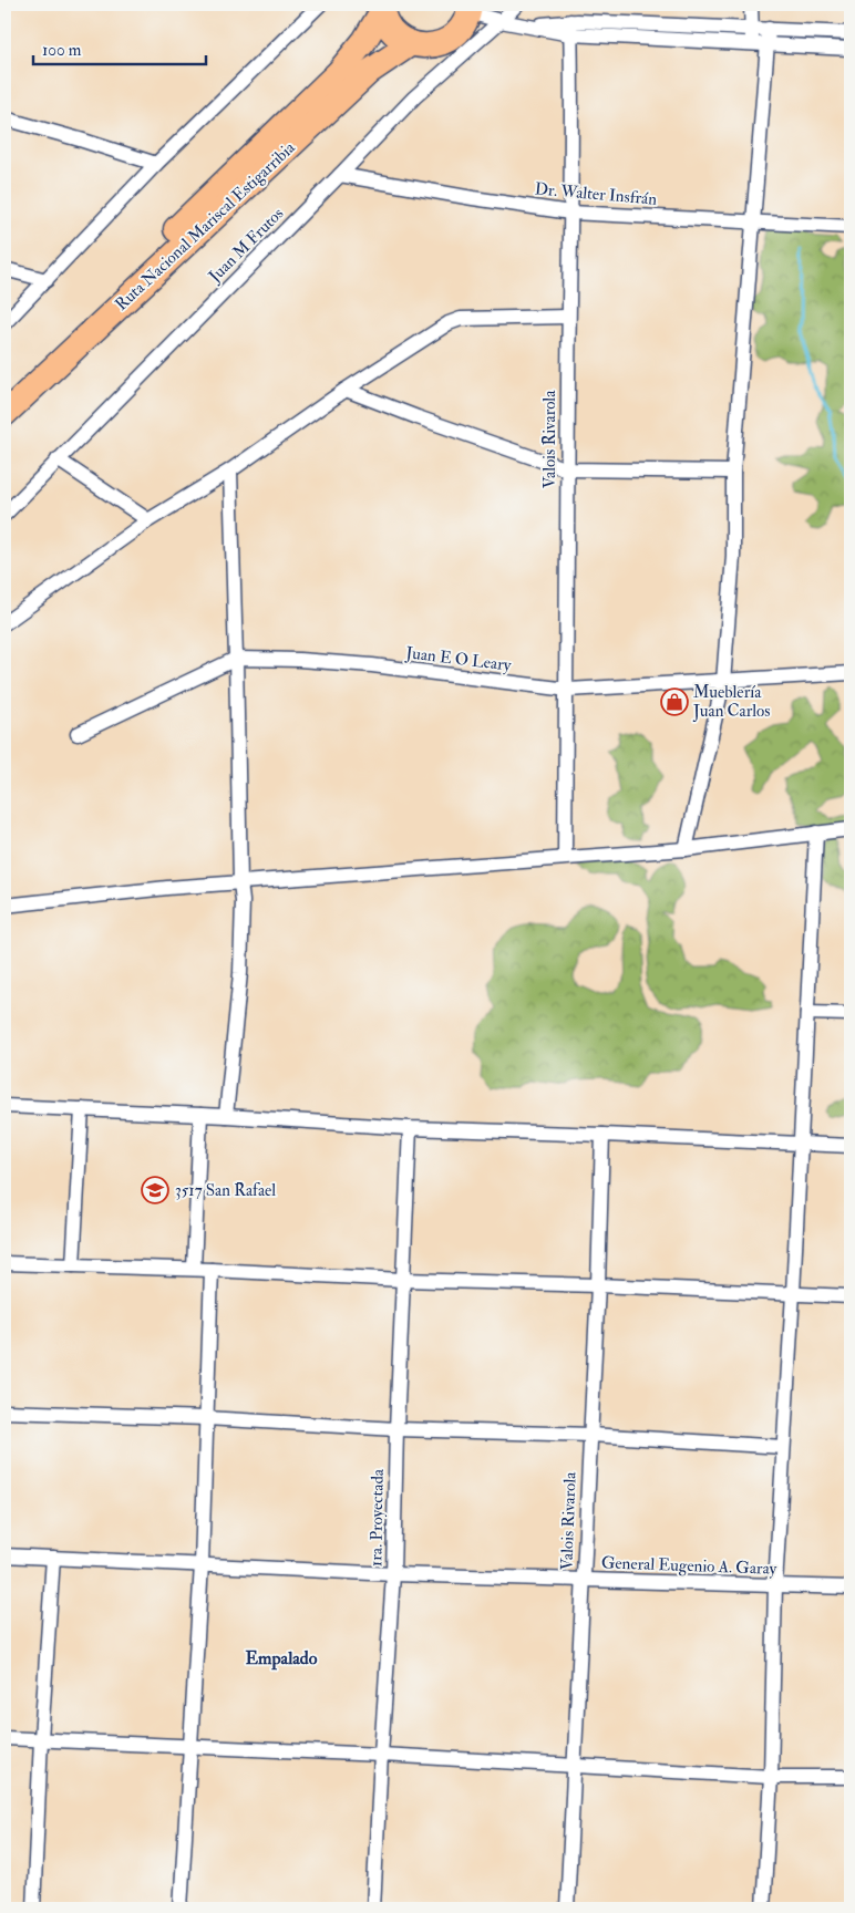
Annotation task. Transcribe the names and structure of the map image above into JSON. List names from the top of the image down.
{
  "streets": {
    "highway": ["Ruta Nacional Mariscal Estigarribia"],
    "street": [
      "Dr. Walter Insfrán",
      "Juan M Frutos",
      "Valois Rivarola",
      "Juan E O Leary",
      "1ra. Proyectada",
      "General Eugenio A. Garay"
    ]
  },
  "crossings": [
    ["Dr. Walter Insfrán", "Juan M Frutos"],
    ["Dr. Walter Insfrán", "Valois Rivarola"],
    ["Valois Rivarola", "Juan E O Leary"],
    ["Valois Rivarola", "General Eugenio A. Garay"],
    ["1ra. Proyectada", "General Eugenio A. Garay"]
  ],
  "districts": ["Empalado"],
  "places": {
    "shop": ["Mueblería Juan Carlos"],
    "school or university": ["3517 San Rafael"]
  },
  "scale_bar": "100 m"
}
